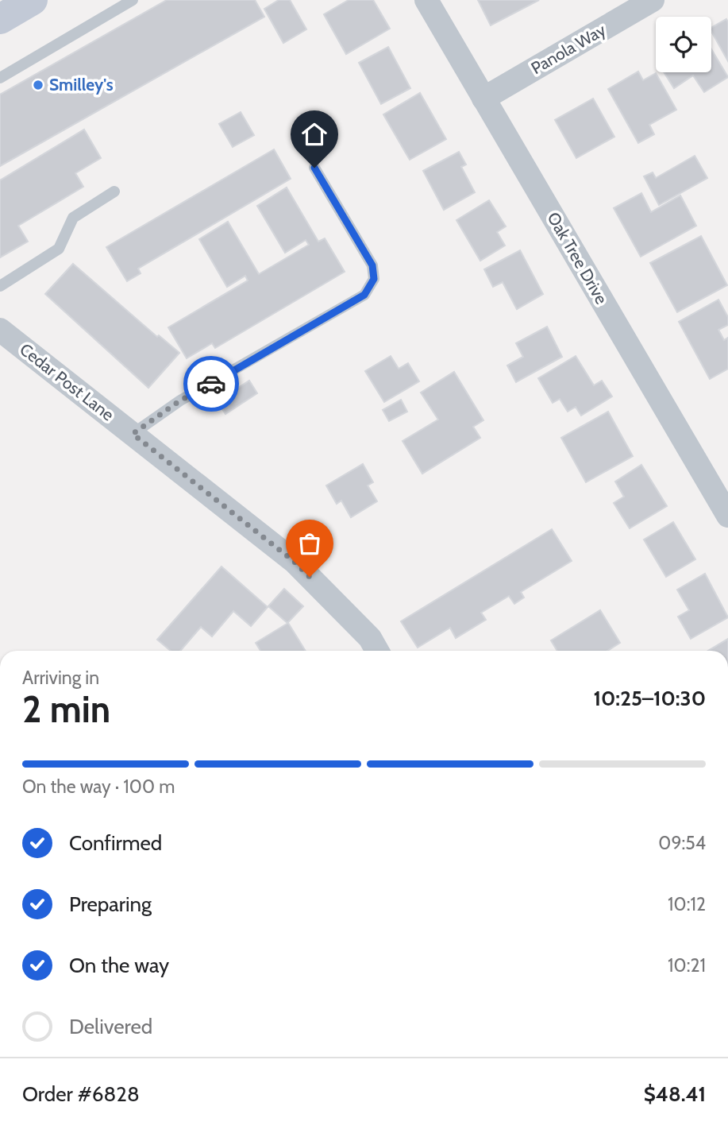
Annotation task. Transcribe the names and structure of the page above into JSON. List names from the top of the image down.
{
  "streets": {
    "street": ["Panola Way", "Oak Tree Drive", "Cedar Post Lane"]
  },
  "crossings": [
    ["Panola Way", "Oak Tree Drive"]
  ],
  "places": ["Smilley's"],
  "page": {
    "heading": ["2 min", "Arriving in", "10:25–10:30"],
    "panel": ["Order #6828", "$48.41"],
    "bar": "On the way · 100 m",
    "list": [
      ["Confirmed", "09:54"],
      ["Preparing", "10:12"],
      ["On the way", "10:21"],
      "Delivered"
    ]
  }
}
